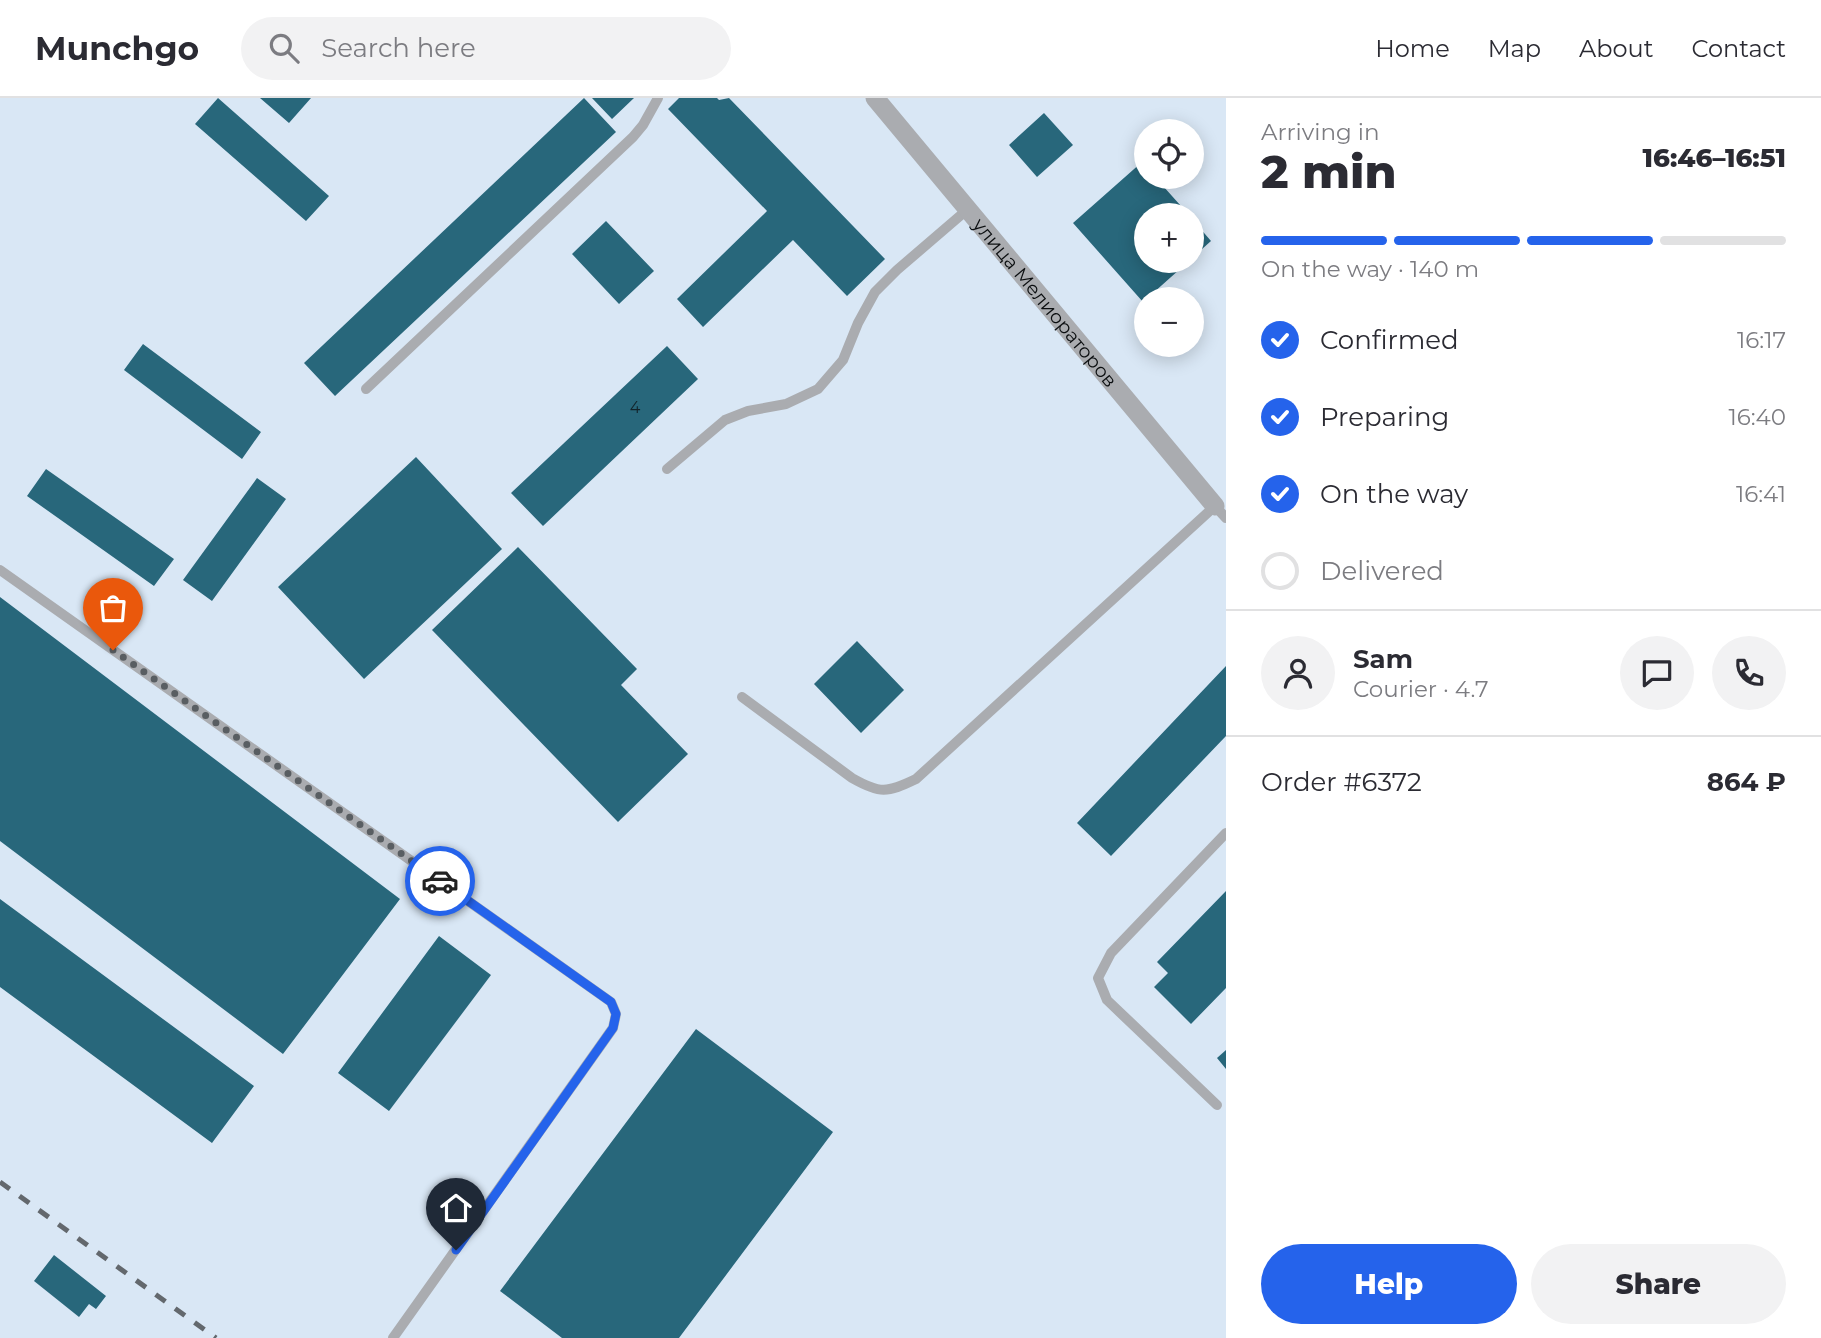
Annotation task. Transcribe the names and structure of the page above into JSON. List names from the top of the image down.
{
  "streets": {
    "street": ["улица Мелиораторов"]
  },
  "house_numbers": ["4"],
  "page": {
    "header": "Munchgo",
    "search": "Search here",
    "nav": [
      "Home",
      "Map",
      "About",
      "Contact"
    ],
    "heading": ["2 min", "Arriving in", "16:46–16:51"],
    "panel": [
      "Sam",
      "Courier · 4.7",
      "Order #6372",
      "864 ₽"
    ],
    "map_buttons": ["+", "−"],
    "bar": "On the way · 140 m",
    "list": [
      ["Confirmed", "16:17"],
      ["Preparing", "16:40"],
      ["On the way", "16:41"],
      "Delivered"
    ],
    "buttons": ["Help", "Share"]
  }
}
